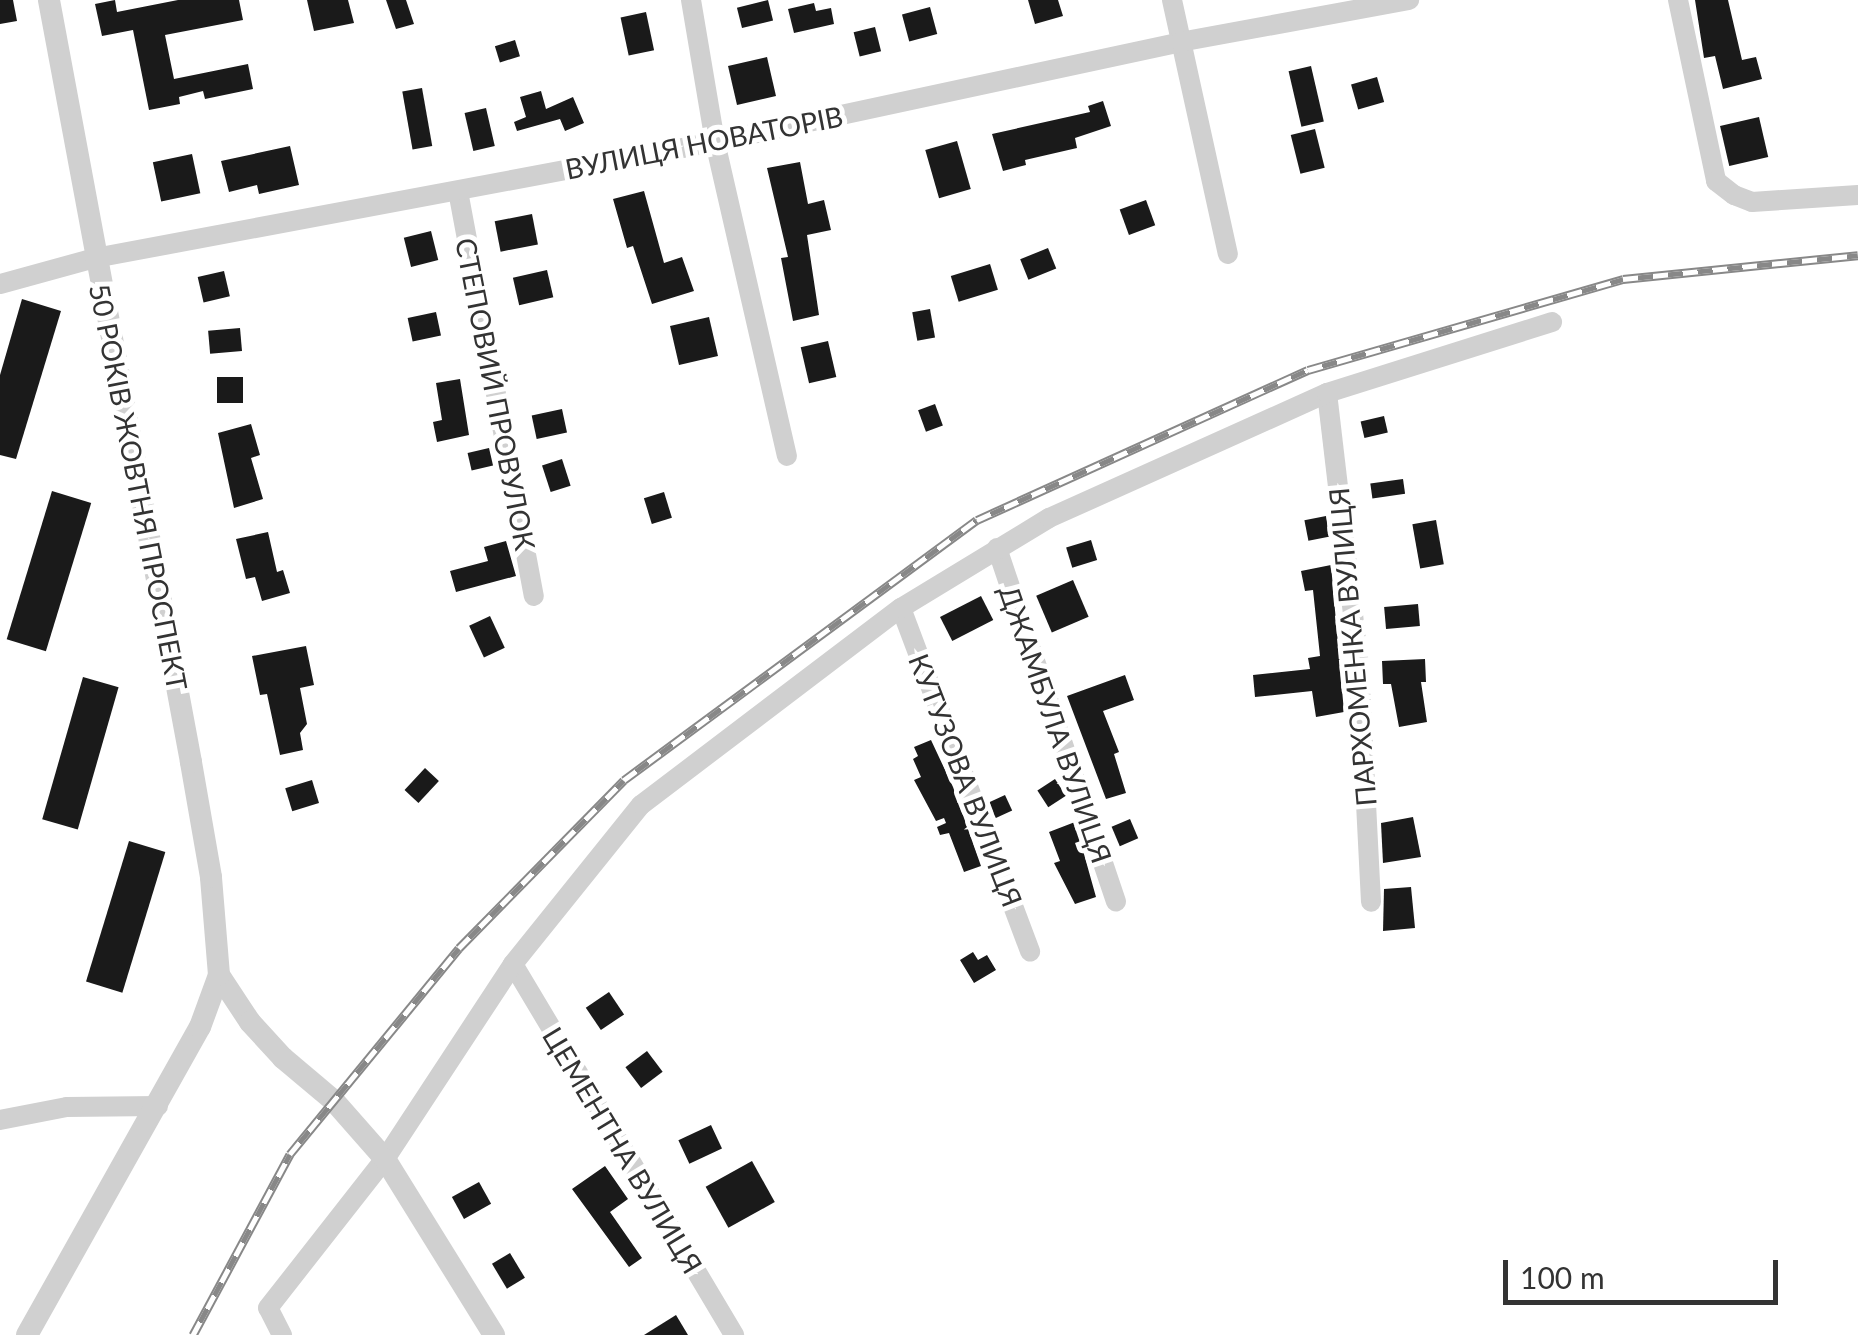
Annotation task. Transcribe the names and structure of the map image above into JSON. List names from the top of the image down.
{
  "streets": {
    "street": [
      "ВУЛИЦЯ НОВАТОРІВ",
      "СТЕПОВИЙ ПРОВУЛОК",
      "50 РОКІВ ЖОВТНЯ ПРОСПЕКТ",
      "ПАРХОМЕНКА ВУЛИЦЯ",
      "ДЖАМБУЛА ВУЛИЦЯ",
      "КУТУЗОВА ВУЛИЦЯ",
      "ЦЕМЕНТНА ВУЛИЦЯ"
    ]
  },
  "crossings": [
    ["ВУЛИЦЯ НОВАТОРІВ", "СТЕПОВИЙ ПРОВУЛОК"],
    ["ВУЛИЦЯ НОВАТОРІВ", "50 РОКІВ ЖОВТНЯ ПРОСПЕКТ"]
  ],
  "scale_bar": "100 m"
}
